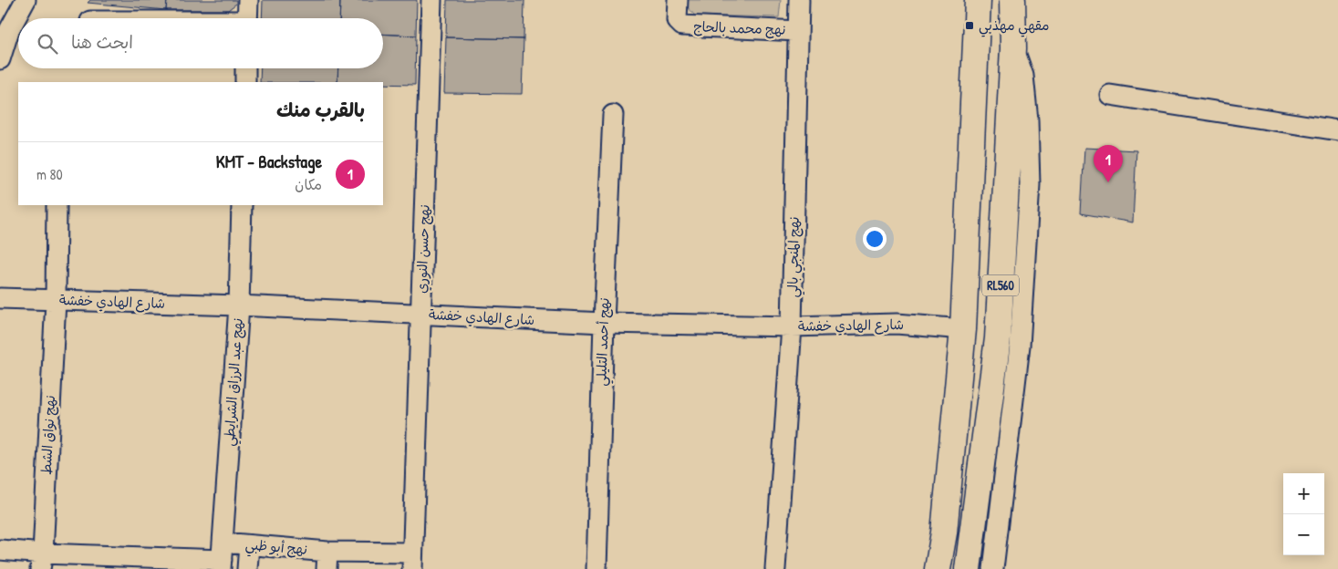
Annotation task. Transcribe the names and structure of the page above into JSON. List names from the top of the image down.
{
  "streets": {
    "highway": ["RL560"],
    "street": [
      "نهج محمد بالحاج",
      "نهج حسن النوري",
      "نهج المنجي بالي",
      "شارع الهادي خفشة",
      "نهج أحمد التليلي",
      "نهج عبد الرزاق الشرايطي",
      "نهج نواق الشط",
      "نهج أبو ظبي"
    ]
  },
  "crossings": [
    ["نهج محمد بالحاج", "نهج المنجي بالي"],
    ["نهج حسن النوري", "شارع الهادي خفشة"],
    ["نهج حسن النوري", "نهج أبو ظبي"],
    ["نهج المنجي بالي", "شارع الهادي خفشة"],
    ["RL560", "شارع الهادي خفشة"],
    ["شارع الهادي خفشة", "نهج أحمد التليلي"],
    ["شارع الهادي خفشة", "نهج عبد الرزاق الشرايطي"],
    ["شارع الهادي خفشة", "نهج نواق الشط"],
    ["نهج عبد الرزاق الشرايطي", "نهج أبو ظبي"],
    ["نهج نواق الشط", "نهج أبو ظبي"]
  ],
  "places": {
    "transit": ["مقهي مهذبي"]
  },
  "page": {
    "search": "ابحث هنا",
    "heading": "بالقرب منك",
    "list": [
      {
        "mark": "1",
        "name": "KMT - Backstage",
        "note": "مكان",
        "value": "80 m"
      }
    ],
    "pins": "1",
    "map_buttons": ["+", "−"]
  }
}
